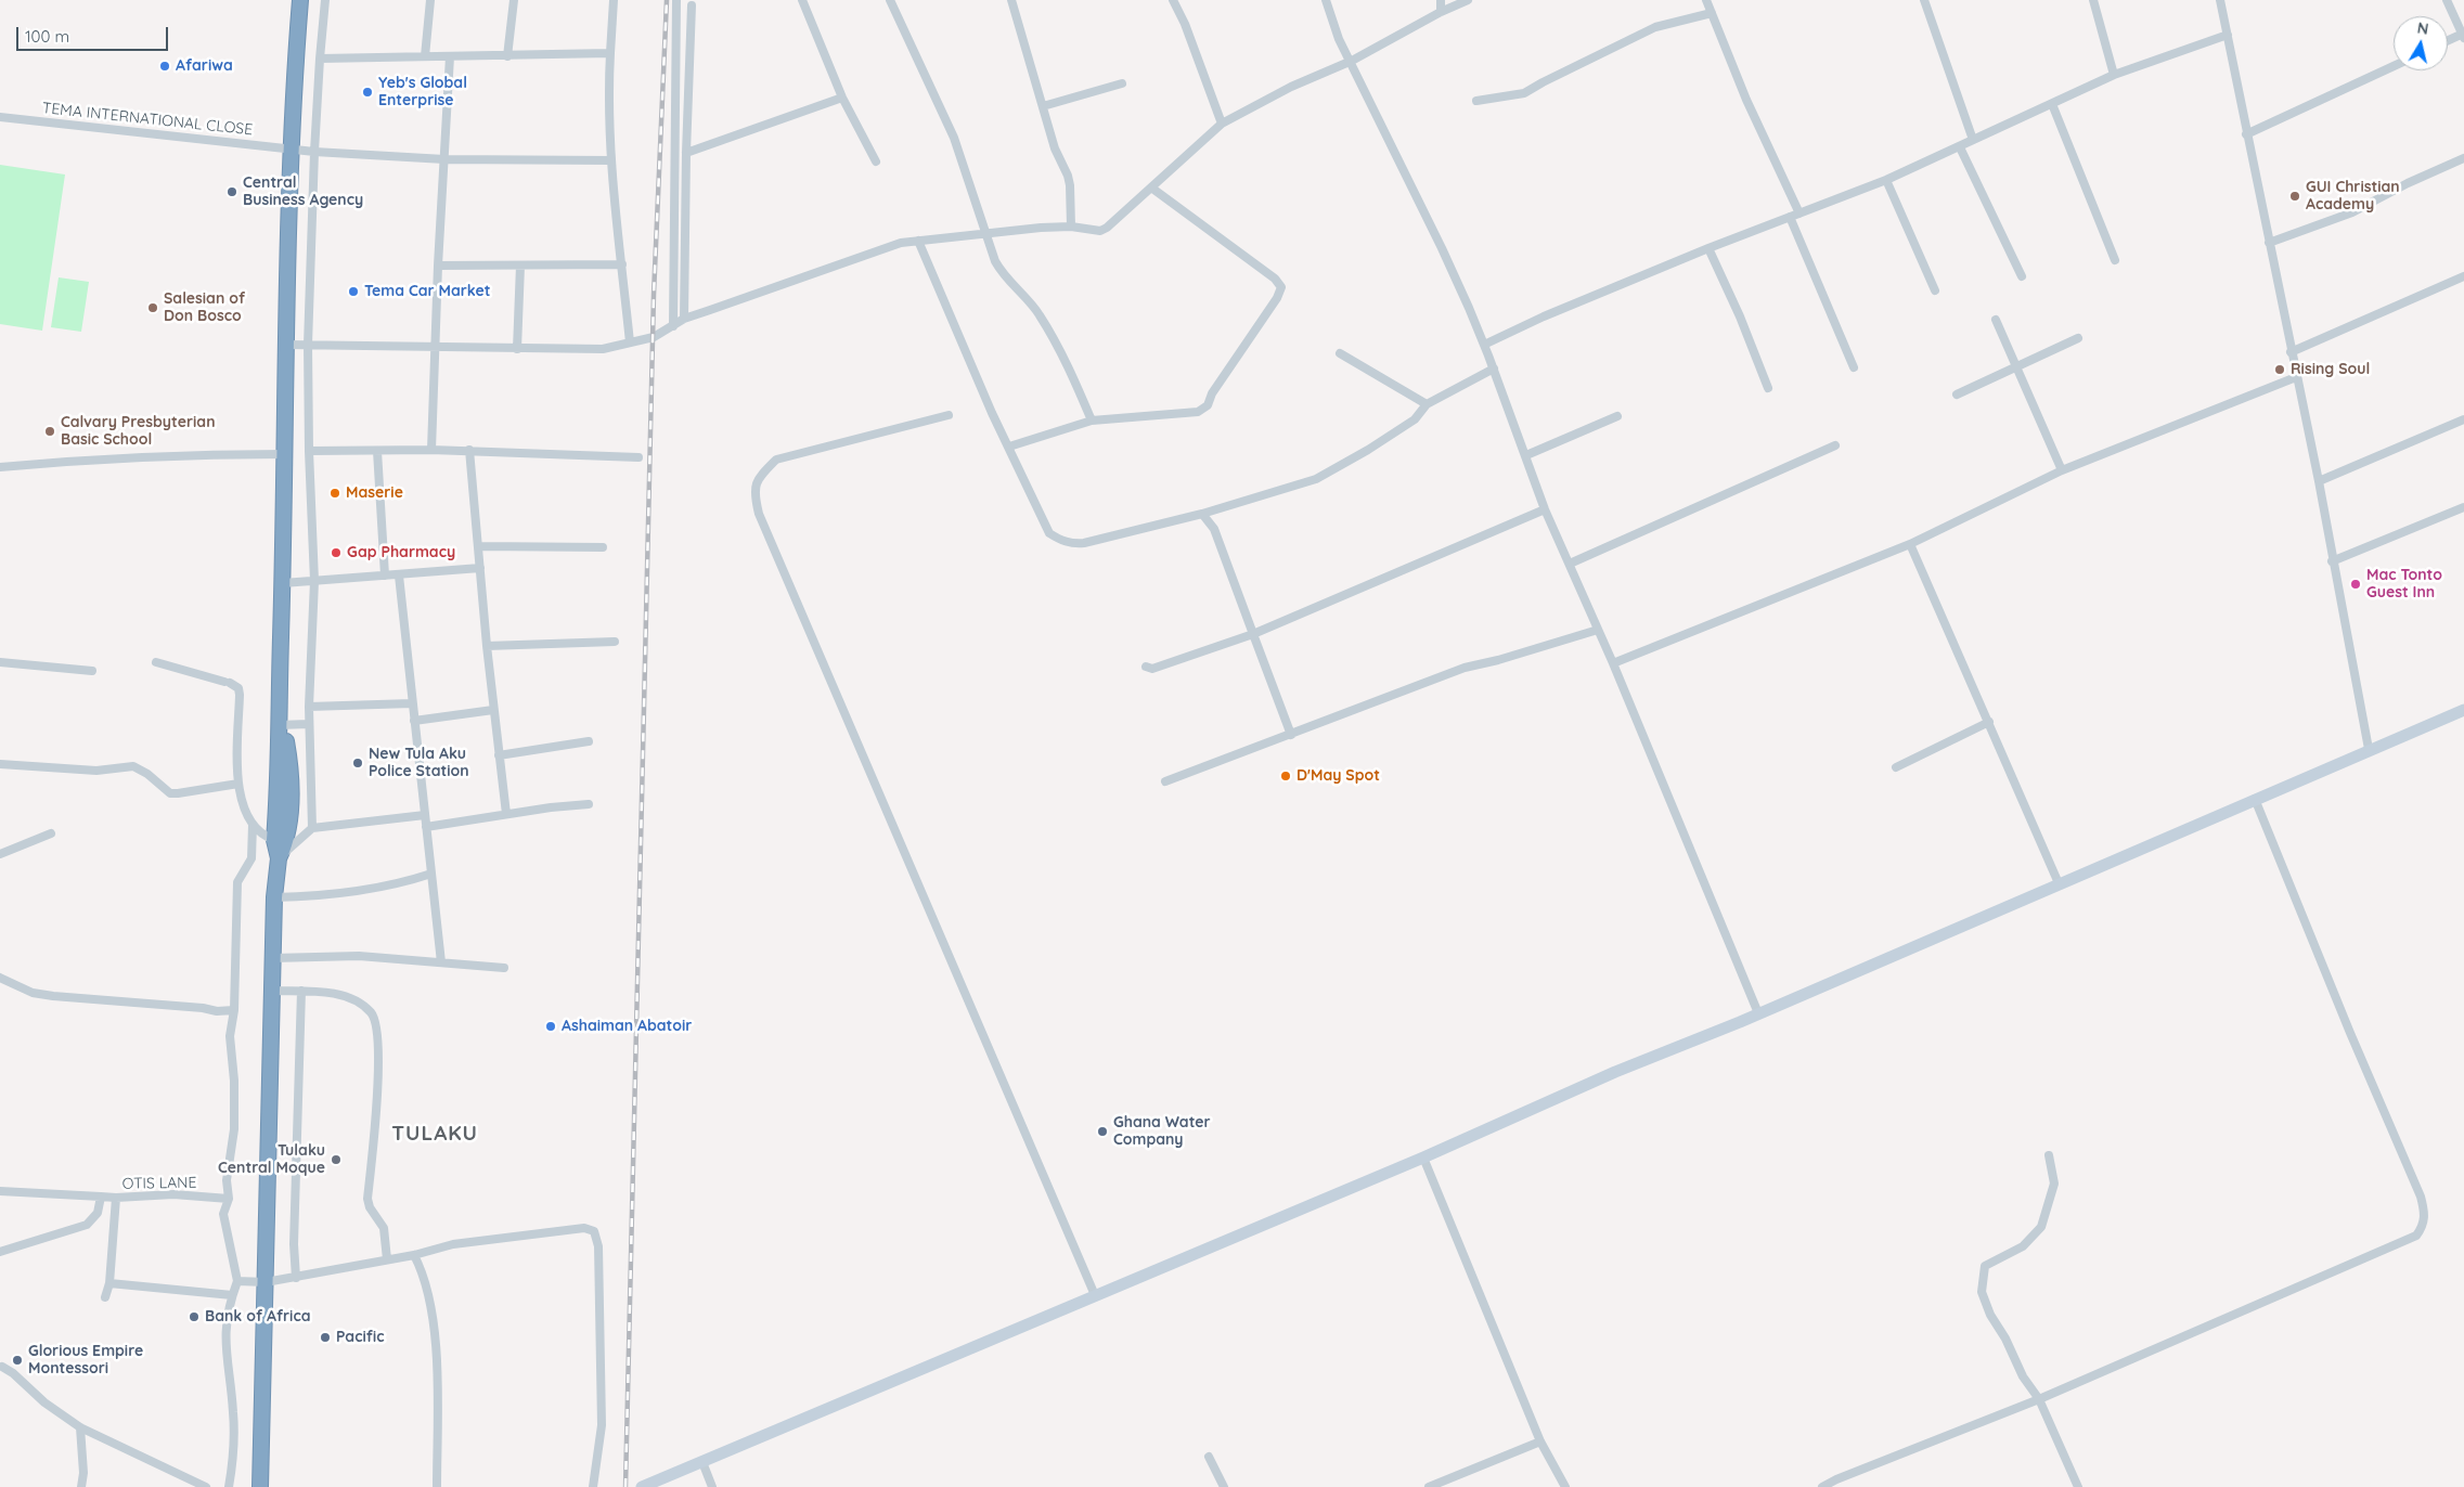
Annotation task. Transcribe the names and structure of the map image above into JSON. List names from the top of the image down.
{
  "streets": {
    "street": ["TEMA INTERNATIONAL CLOSE", "OTIS LANE"]
  },
  "districts": ["TULAKU"],
  "places": [
    "Afariwa",
    "Yeb's Global Enterprise",
    "Central Business Agency",
    "GUI Christian Academy",
    "Tema Car Market",
    "Salesian of Don Bosco",
    "Rising Soul",
    "Calvary Presbyterian Basic School",
    "Maserie",
    "Gap Pharmacy",
    "Mac Tonto Guest Inn",
    "New Tula Aku Police Station",
    "D'May Spot",
    "Ashaiman Abatoir",
    "Ghana Water Company",
    "Tulaku Central Moque",
    "Bank of Africa",
    "Pacific",
    "Glorious Empire Montessori"
  ],
  "scale_bar": "100 m",
  "north": "top"
}
